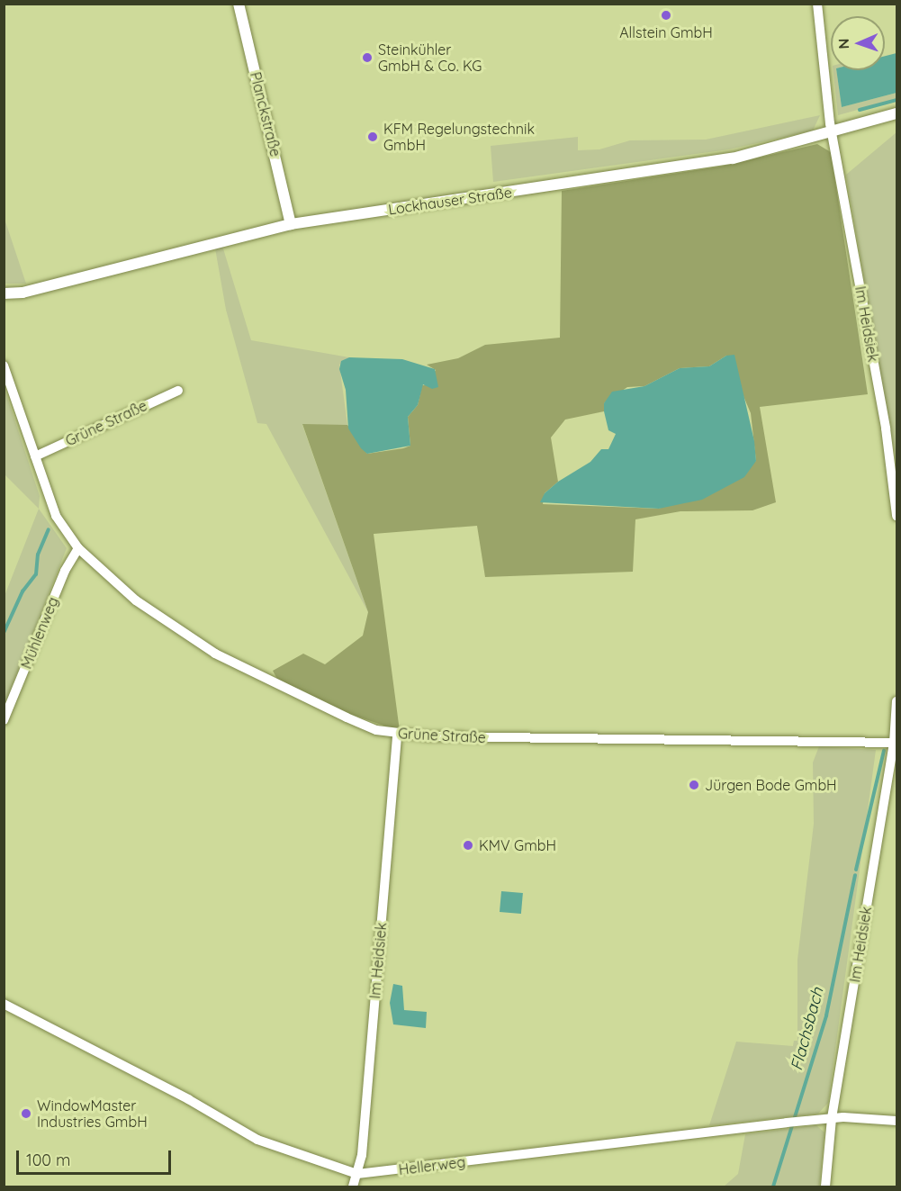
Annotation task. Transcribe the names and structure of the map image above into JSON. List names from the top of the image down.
{
  "streets": {
    "street": [
      "Planckstraße",
      "Lockhauser Straße",
      "Im Heidsiek",
      "Grüne Straße",
      "Mühlenweg",
      "Hellerweg"
    ]
  },
  "crossings": [
    ["Planckstraße", "Lockhauser Straße"],
    ["Lockhauser Straße", "Im Heidsiek"],
    ["Im Heidsiek", "Grüne Straße"],
    ["Im Heidsiek", "Hellerweg"],
    ["Grüne Straße", "Mühlenweg"]
  ],
  "water": ["Flachsbach"],
  "places": [
    "Allstein GmbH",
    "Steinkühler GmbH & Co. KG",
    "KFM Regelungstechnik GmbH",
    "Jürgen Bode GmbH",
    "KMV GmbH",
    "WindowMaster Industries GmbH"
  ],
  "scale_bar": "100 m",
  "north": "left"
}
